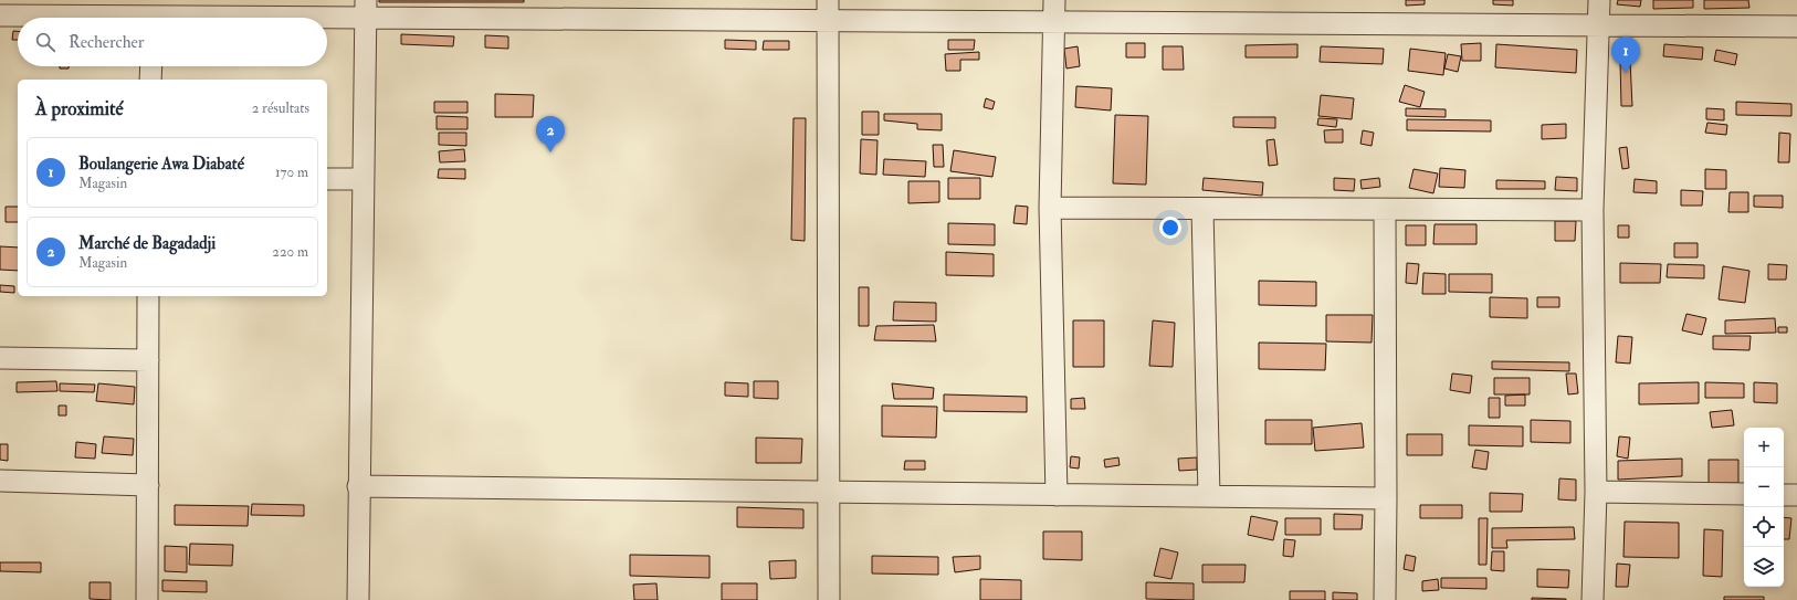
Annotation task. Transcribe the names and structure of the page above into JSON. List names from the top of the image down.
{
  "page": {
    "search": "Rechercher",
    "pins": ["1", "2"],
    "heading": ["À proximité", "2 résultats"],
    "list": [
      {
        "mark": "1",
        "name": "Boulangerie Awa Diabaté",
        "note": "Magasin",
        "value": "170 m"
      },
      {
        "mark": "2",
        "name": "Marché de Bagadadji",
        "note": "Magasin",
        "value": "220 m"
      }
    ],
    "map_buttons": ["+", "−"]
  }
}
